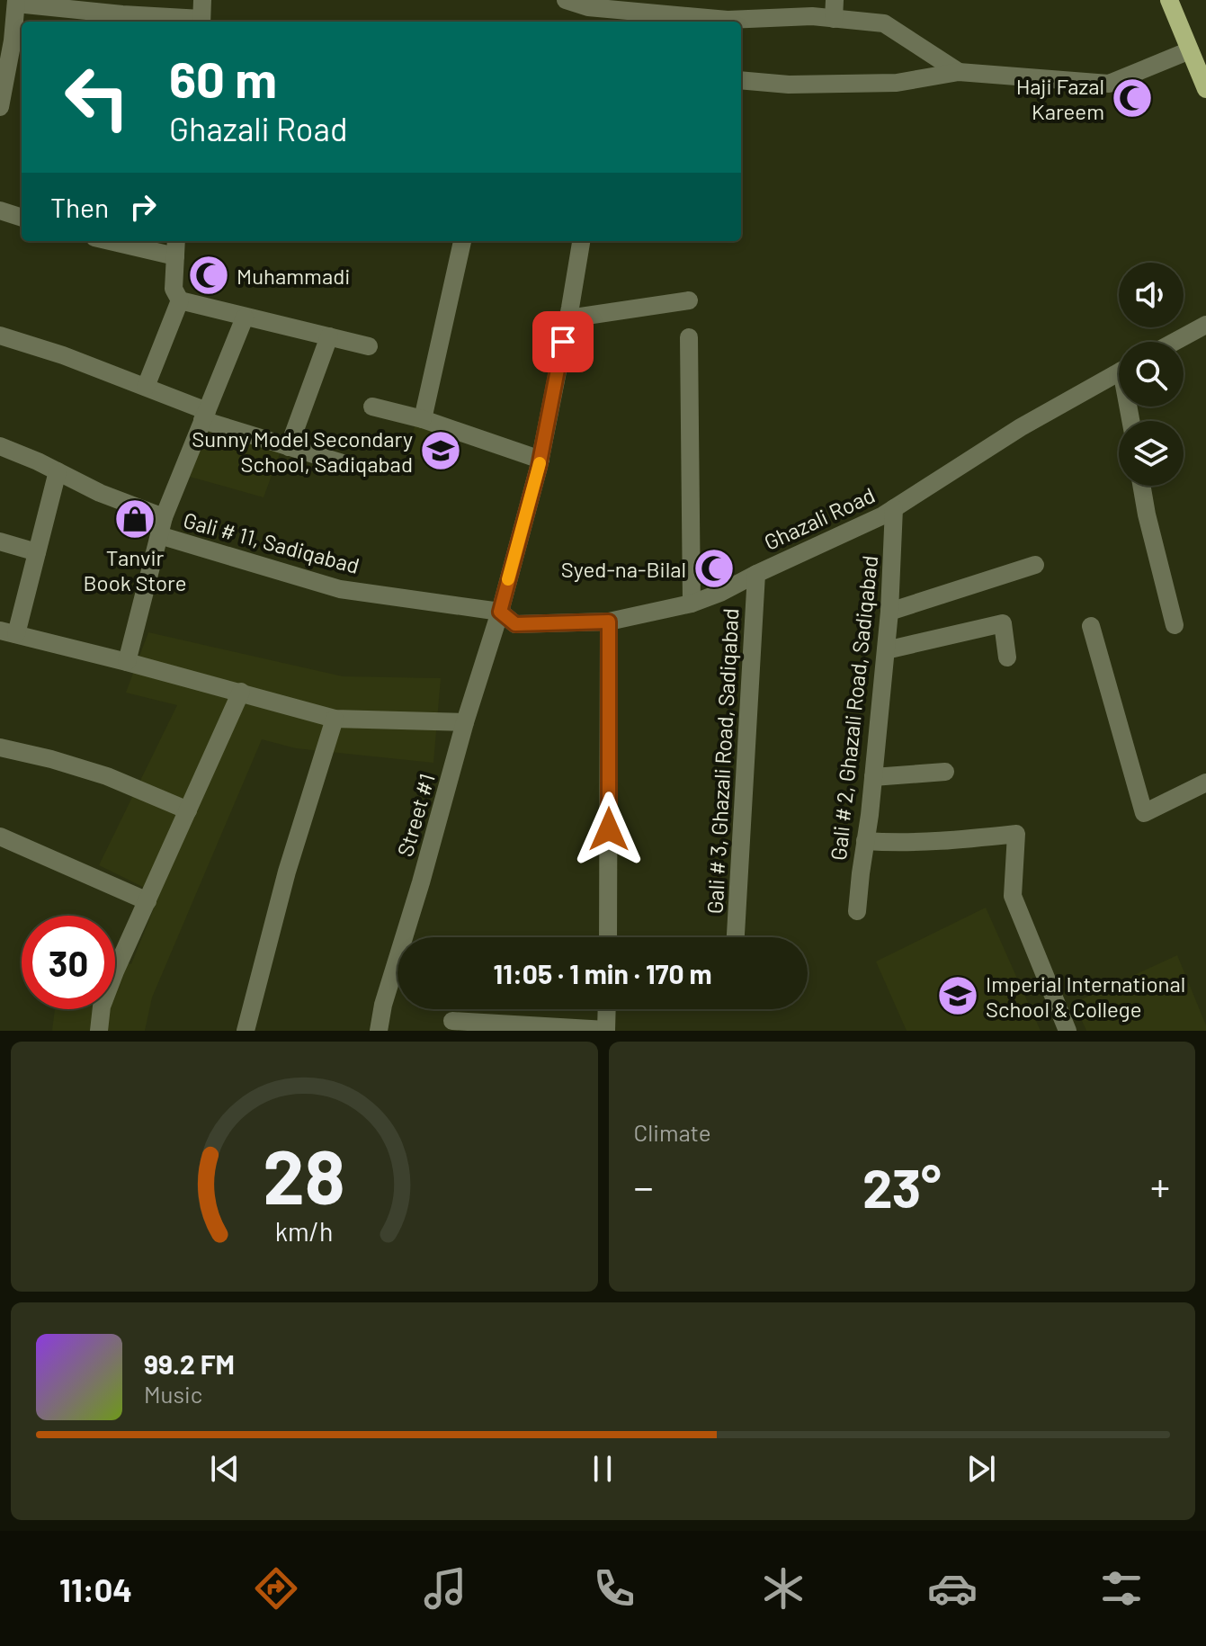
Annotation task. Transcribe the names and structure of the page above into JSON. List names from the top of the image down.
{
  "streets": {
    "street": [
      "Ghazali Road",
      "Gali # 11, Sadiqabad",
      "Gali # 2, Ghazali Road, Sadiqabad",
      "Gali # 3, Ghazali Road, Sadiqabad",
      "Street #1"
    ]
  },
  "crossings": [
    ["Ghazali Road", "Gali # 11, Sadiqabad"],
    ["Ghazali Road", "Gali # 2, Ghazali Road, Sadiqabad"],
    ["Ghazali Road", "Gali # 3, Ghazali Road, Sadiqabad"],
    ["Ghazali Road", "Street #1"],
    ["Gali # 11, Sadiqabad", "Street #1"]
  ],
  "places": {
    "mosque": ["Haji Fazal Kareem", "Muhammadi", "Syed-na-Bilal"],
    "school or university": ["Sunny Model Secondary School, Sadiqabad", "Imperial International School & College"],
    "shop": ["Tanvir Book Store"]
  },
  "page": {
    "turn": ["60 m", "Ghazali Road"],
    "then": "Then",
    "limit": "30",
    "trip": "11:05 · 1 min · 170 m",
    "tile": "Climate",
    "heat": ["−", "23°", "+"],
    "song": ["99.2 FM", "Music"],
    "tabs": "11:04",
    "gauge": ["28", "km/h"]
  }
}
